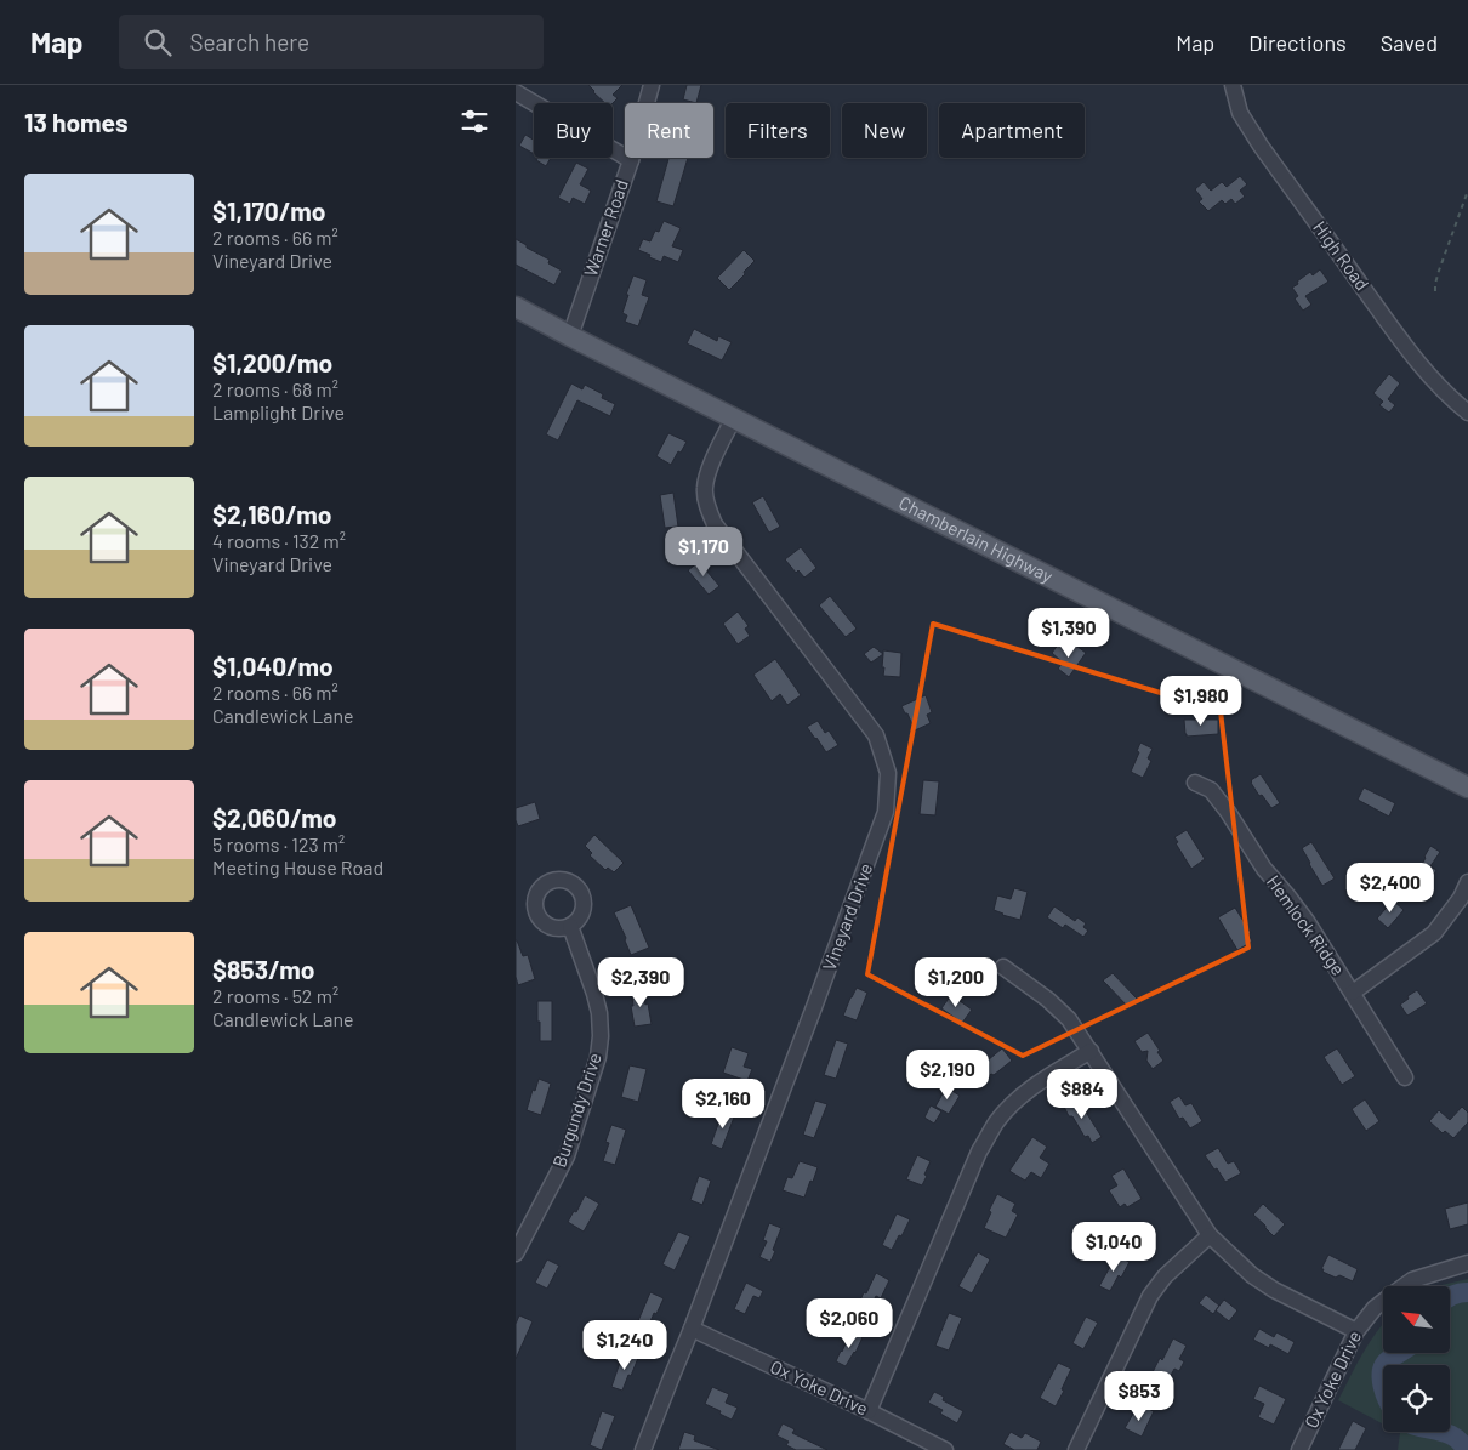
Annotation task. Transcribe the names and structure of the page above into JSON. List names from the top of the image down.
{
  "streets": {
    "main road": ["Chamberlain Highway"],
    "street": [
      "Warner Road",
      "High Road",
      "Vineyard Drive",
      "Hemlock Ridge",
      "Burgundy Drive",
      "Ox Yoke Drive"
    ]
  },
  "crossings": [
    ["Warner Road", "Chamberlain Highway"],
    ["Chamberlain Highway", "Vineyard Drive"],
    ["Vineyard Drive", "Ox Yoke Drive"]
  ],
  "north": "top left",
  "page": {
    "header": "Map",
    "search": "Search here",
    "nav": ["Map", "Directions", "Saved"],
    "heading": "13 homes",
    "chip": [
      "Buy",
      "Rent",
      "Filters",
      "New",
      "Apartment"
    ],
    "list": [
      {
        "name": "$1,170/mo",
        "note": "2 rooms · 66 m² · Vineyard Drive"
      },
      {
        "name": "$1,200/mo",
        "note": "2 rooms · 68 m² · Lamplight Drive"
      },
      {
        "name": "$2,160/mo",
        "note": "4 rooms · 132 m² · Vineyard Drive"
      },
      {
        "name": "$1,040/mo",
        "note": "2 rooms · 66 m² · Candlewick Lane"
      },
      {
        "name": "$2,060/mo",
        "note": "5 rooms · 123 m² · Meeting House Road"
      },
      {
        "name": "$853/mo",
        "note": "2 rooms · 52 m² · Candlewick Lane"
      }
    ],
    "price": [
      "$1,170",
      "$1,390",
      "$1,980",
      "$2,400",
      "$2,390",
      "$1,200",
      "$2,190",
      "$884",
      "$2,160",
      "$1,040",
      "$2,060",
      "$1,240",
      "$853"
    ]
  }
}
